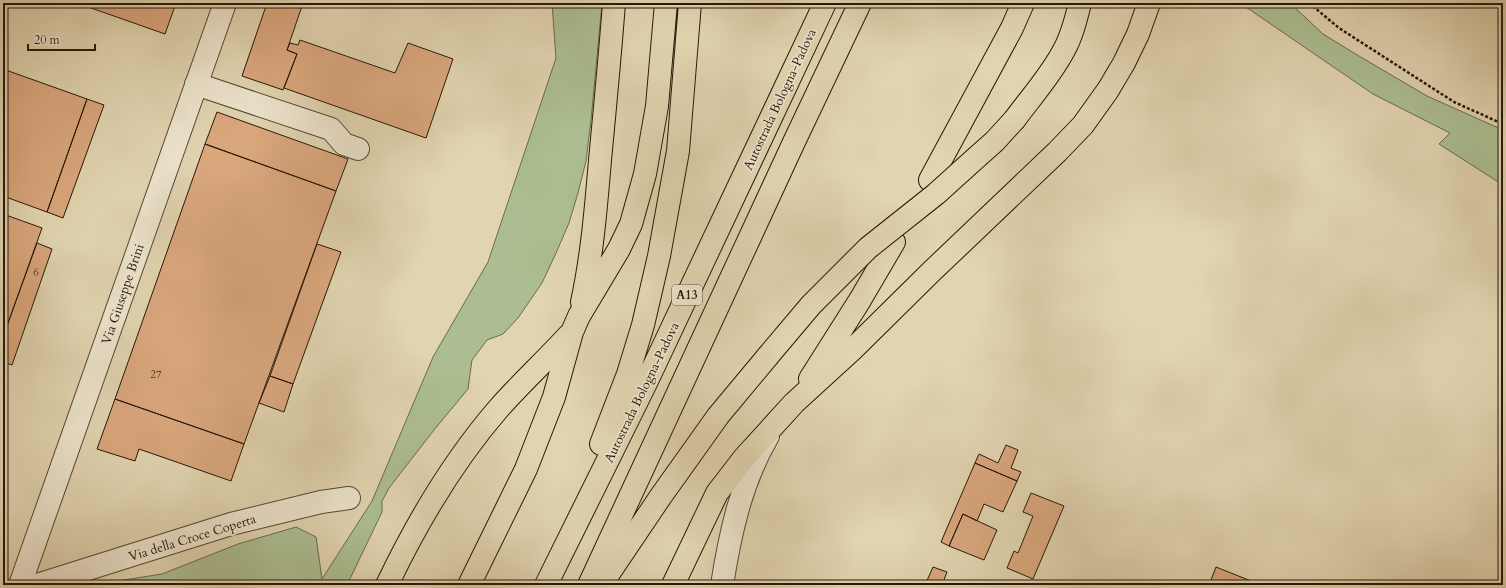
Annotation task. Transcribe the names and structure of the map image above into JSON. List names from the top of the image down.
{
  "streets": {
    "highway": ["Autostrada Bologna-Padova", "A13"],
    "street": ["Via Giuseppe Brini", "Via della Croce Coperta"]
  },
  "house_numbers": ["6", "27"],
  "scale_bar": "20 m"
}
